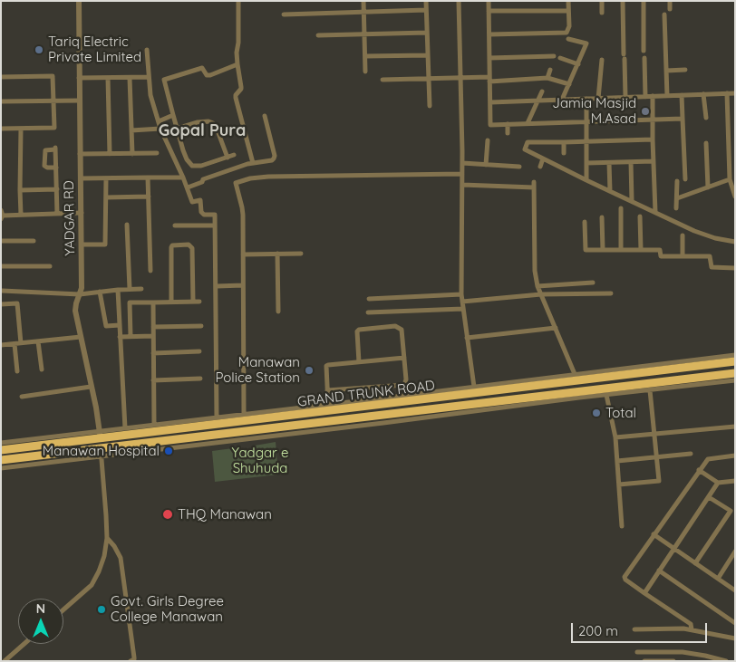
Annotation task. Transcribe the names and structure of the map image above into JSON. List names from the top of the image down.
{
  "streets": {
    "highway": ["GRAND TRUNK ROAD"],
    "street": ["YADGAR RD"]
  },
  "crossings": [
    ["YADGAR RD", "GRAND TRUNK ROAD"]
  ],
  "districts": ["Gopal Pura"],
  "parks": ["Yadgar e Shuhuda"],
  "places": [
    "Tariq Electric Private Limited",
    "Jamia Masjid M.Asad",
    "Manawan Police Station",
    "Total",
    "Manawan Hospital",
    "THQ Manawan",
    "Govt. Girls Degree College Manawan"
  ],
  "scale_bar": "200 m",
  "north": "top"
}
